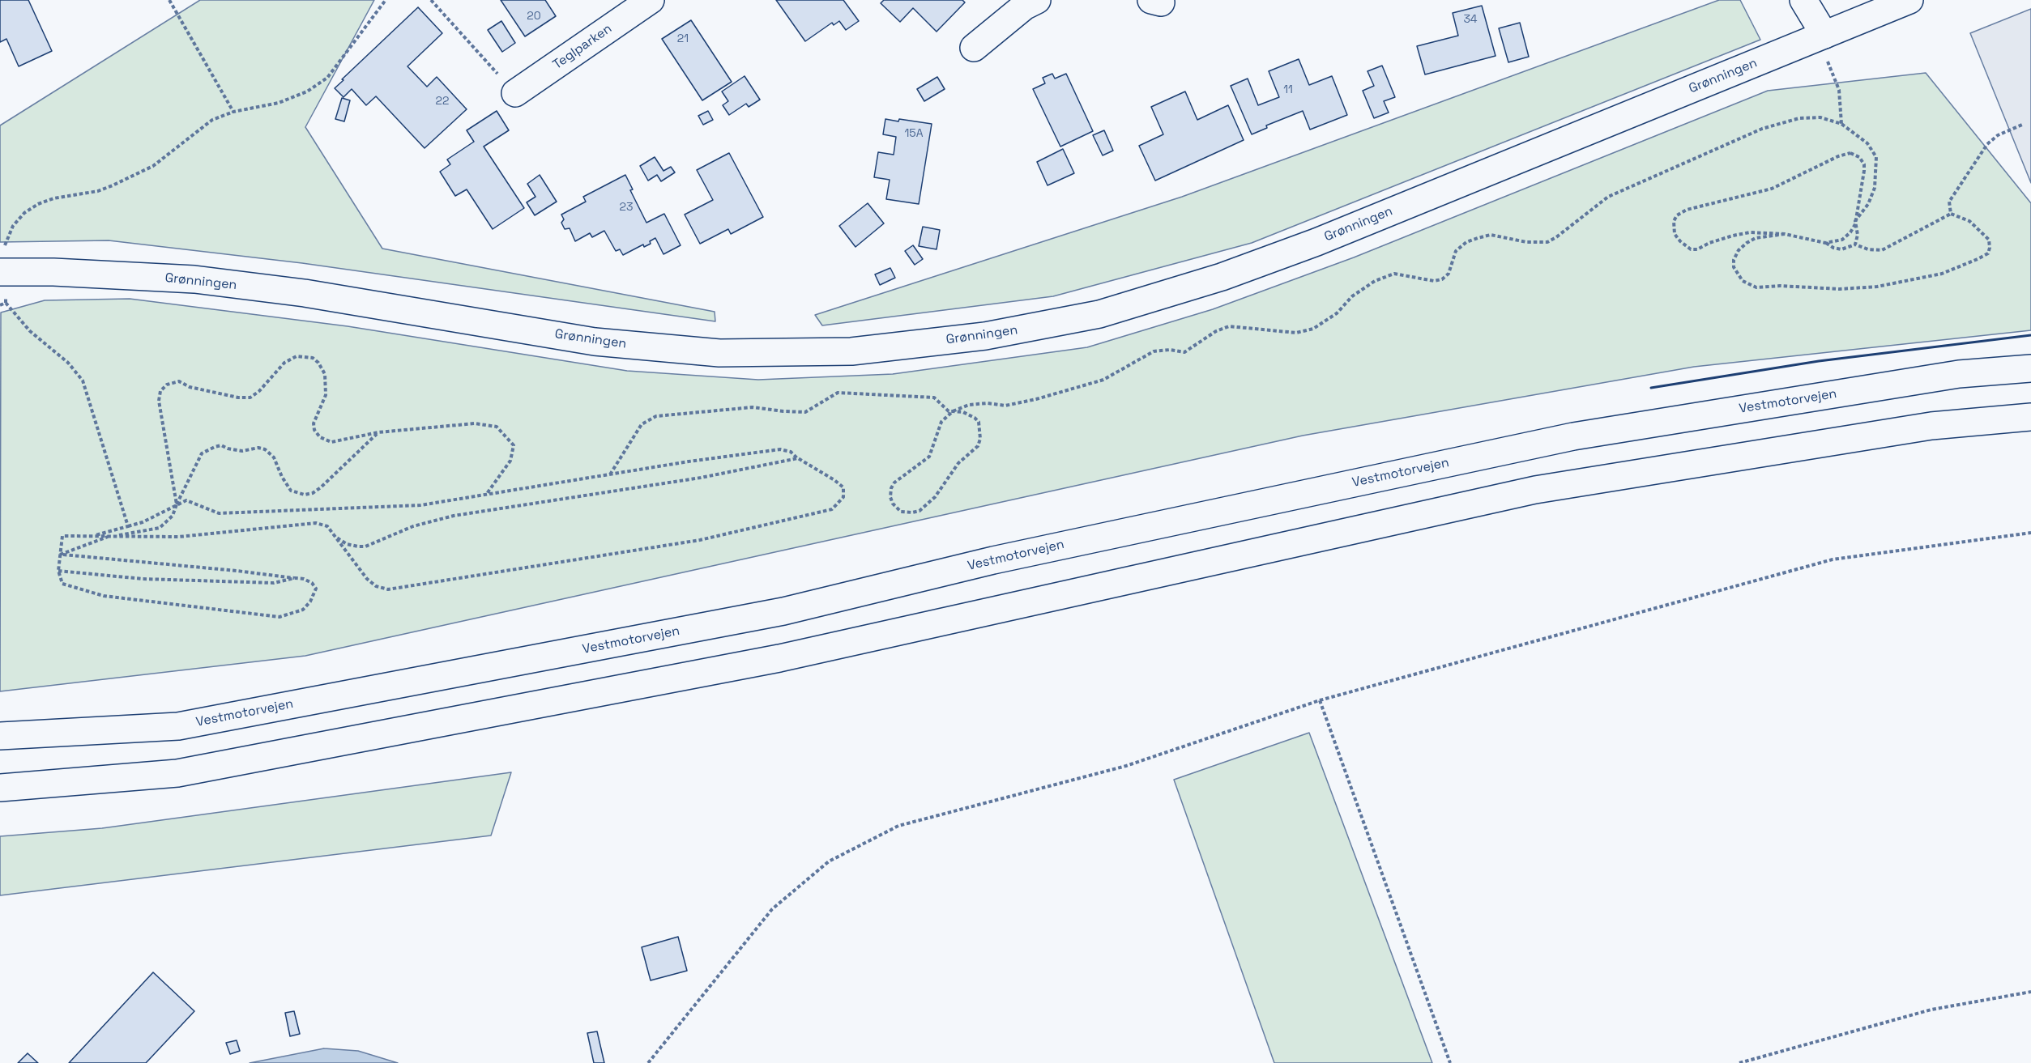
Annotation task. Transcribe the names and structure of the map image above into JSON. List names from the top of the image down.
{
  "streets": {
    "main road": ["Teglparken", "Grønningen", "Vestmotorvejen"]
  },
  "house_numbers": [
    "20",
    "34",
    "21",
    "11",
    "22",
    "15A",
    "23"
  ]
}
